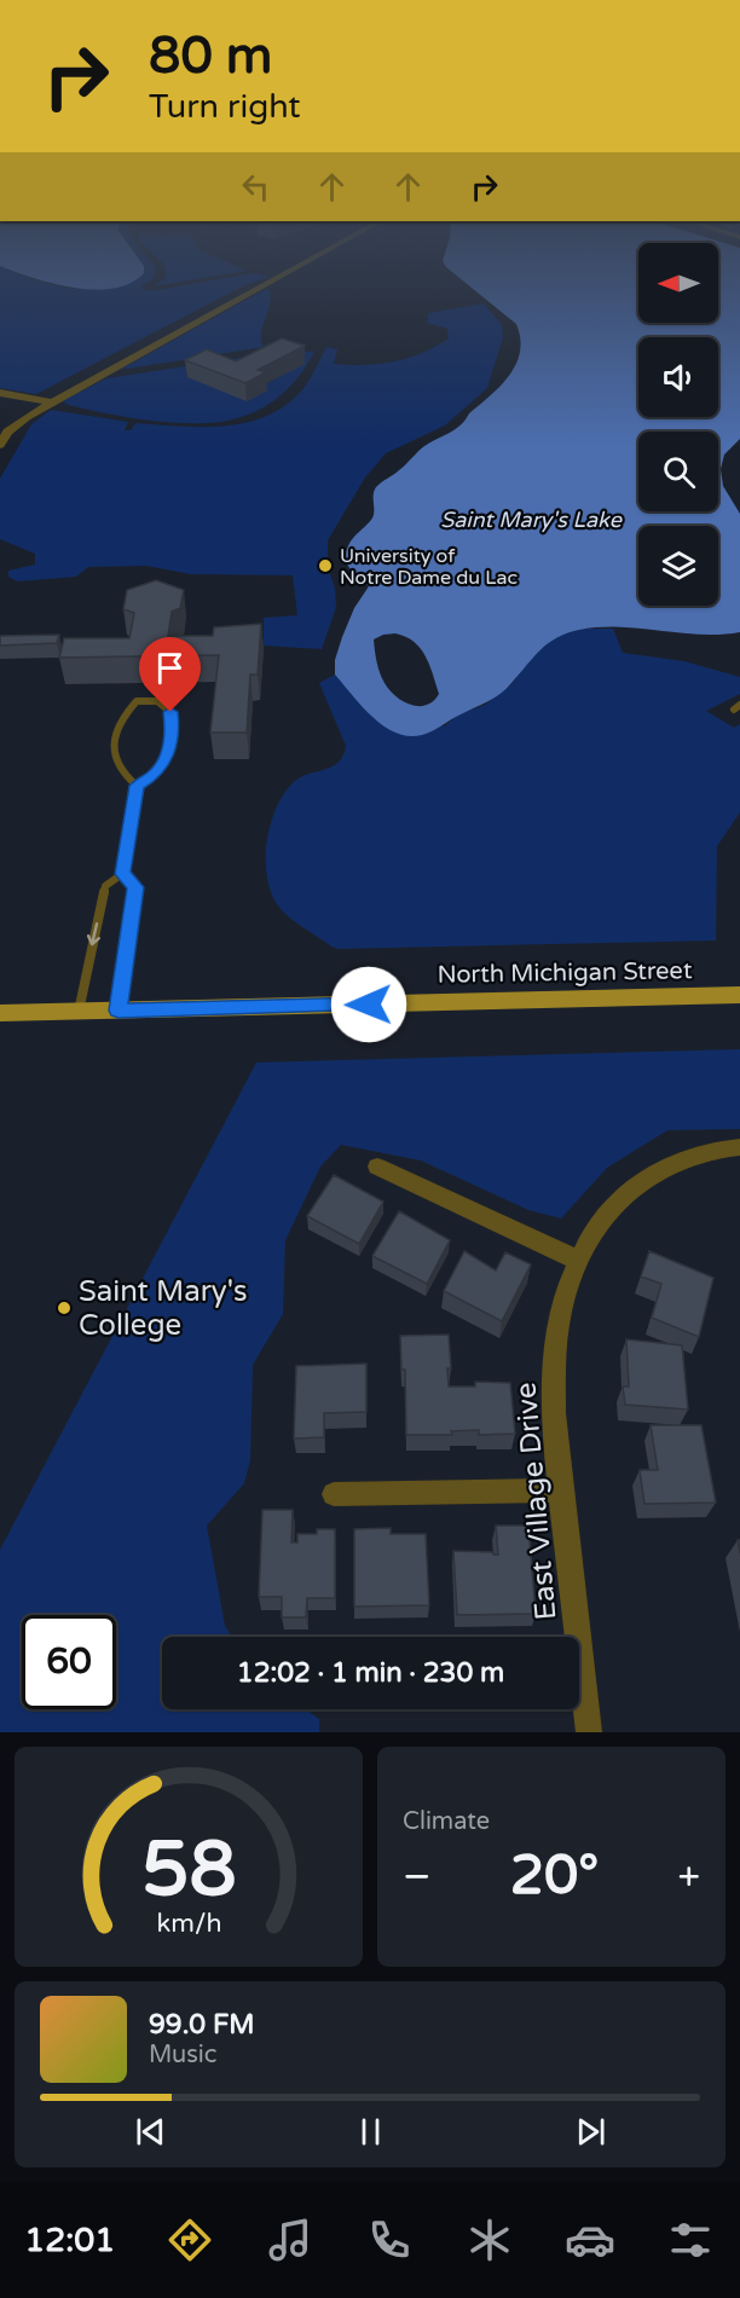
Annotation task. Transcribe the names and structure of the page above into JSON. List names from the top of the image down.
{
  "streets": {
    "main road": ["North Michigan Street"],
    "street": ["East Village Drive"]
  },
  "water": ["Saint Mary's Lake"],
  "places": ["University of Notre Dame du Lac", "Saint Mary's College"],
  "north": "left",
  "page": {
    "turn": ["80 m", "Turn right"],
    "limit": "60",
    "trip": "12:02 · 1 min · 230 m",
    "tile": "Climate",
    "heat": ["−", "20°", "+"],
    "song": ["99.0 FM", "Music"],
    "tabs": "12:01",
    "gauge": ["58", "km/h"]
  }
}
